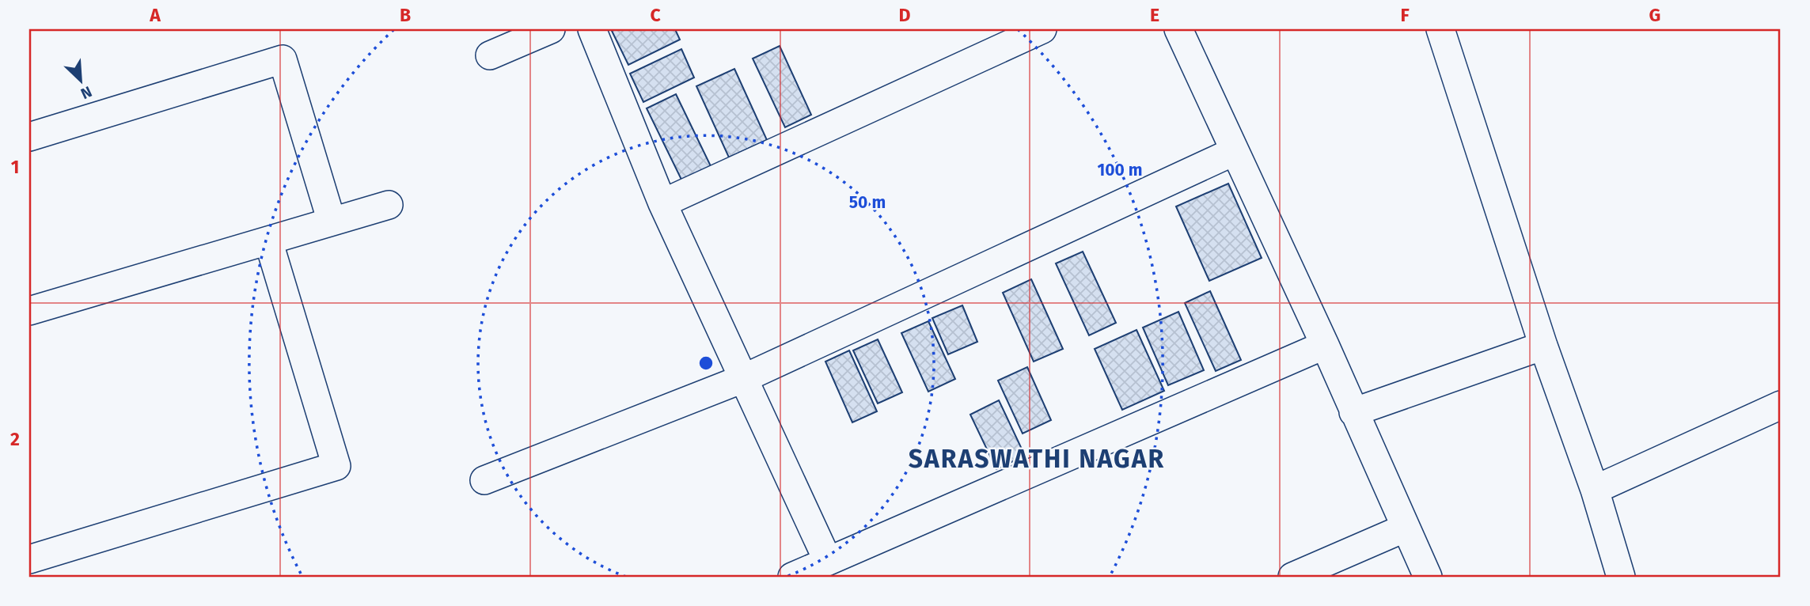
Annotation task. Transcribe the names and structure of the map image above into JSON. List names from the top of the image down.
{
  "districts": ["SARASWATHI NAGAR"],
  "north": "bottom right",
  "grid": {
    "columns": [
      "A",
      "B",
      "C",
      "D",
      "E",
      "F",
      "G"
    ],
    "rows": ["1", "2"]
  },
  "rings": ["100 m", "50 m"]
}
